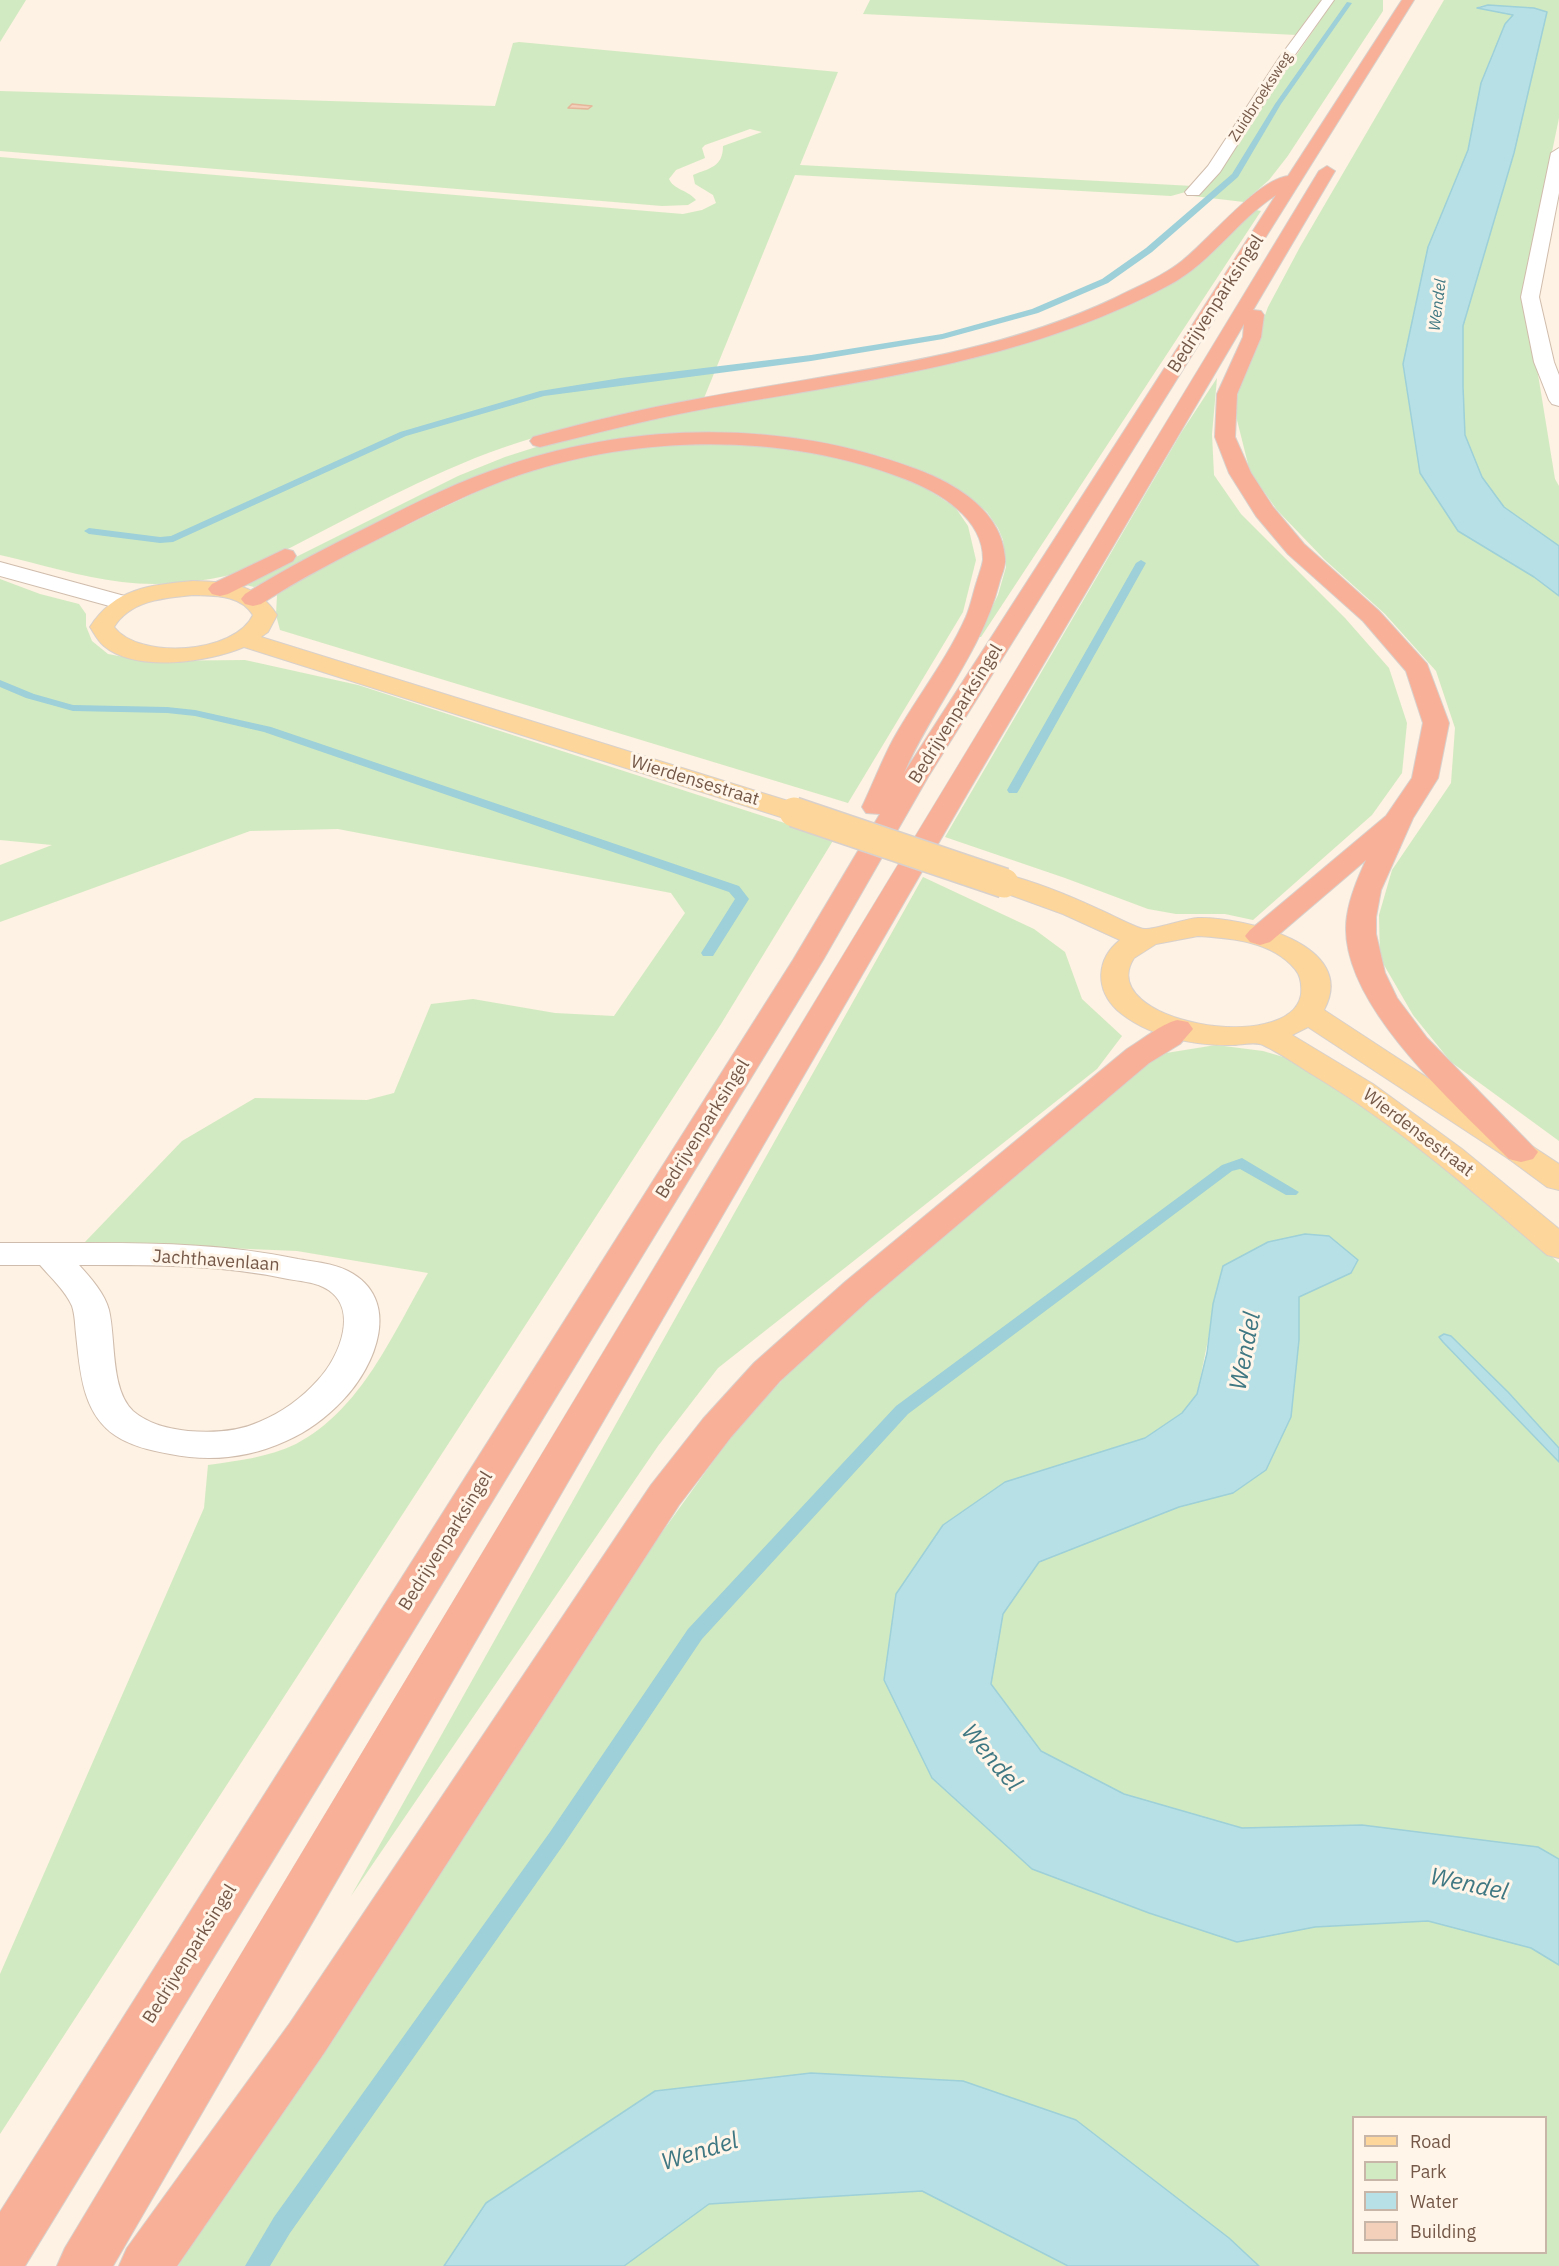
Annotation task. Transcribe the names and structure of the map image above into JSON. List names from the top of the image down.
{
  "streets": {
    "highway": ["Bedrijvenparksingel"],
    "main road": ["Wierdensestraat"],
    "street": ["Zuidbroeksweg", "Jachthavenlaan"]
  },
  "water": ["Wendel"],
  "legend": [
    "Road",
    "Park",
    "Water",
    "Building"
  ]
}
